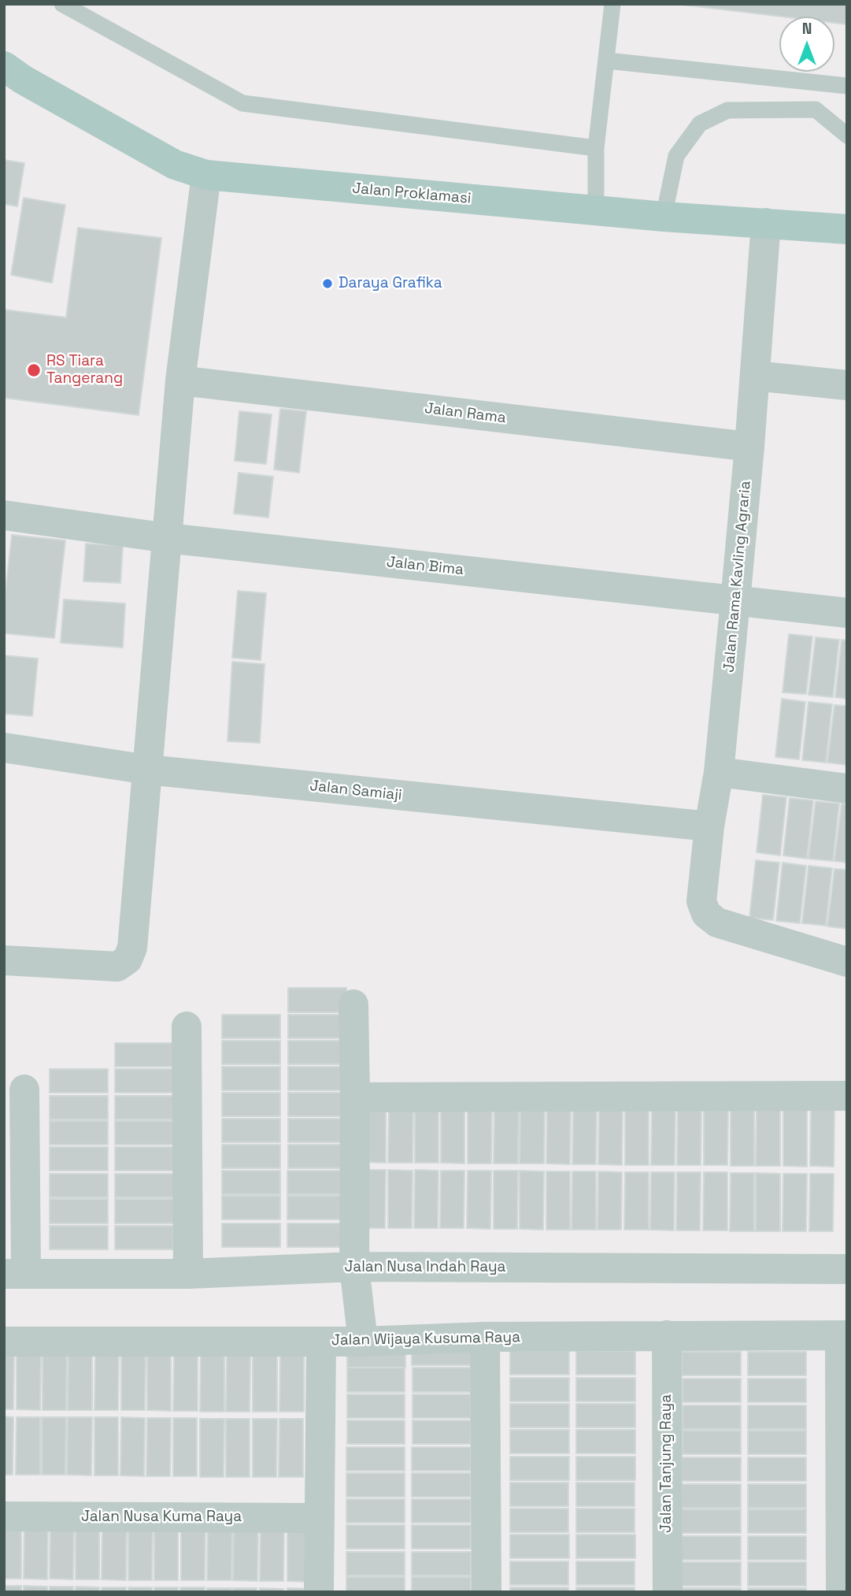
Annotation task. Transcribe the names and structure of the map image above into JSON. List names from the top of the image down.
{
  "streets": {
    "main road": ["Jalan Proklamasi"],
    "street": [
      "Jalan Rama",
      "Jalan Bima",
      "Jalan Rama Kavling Agraria",
      "Jalan Samiaji",
      "Jalan Nusa Indah Raya",
      "Jalan Wijaya Kusuma Raya",
      "Jalan Tanjung Raya",
      "Jalan Nusa Kuma Raya"
    ]
  },
  "crossings": [
    ["Jalan Proklamasi", "Jalan Rama Kavling Agraria"],
    ["Jalan Rama", "Jalan Rama Kavling Agraria"],
    ["Jalan Bima", "Jalan Rama Kavling Agraria"],
    ["Jalan Rama Kavling Agraria", "Jalan Samiaji"],
    ["Jalan Wijaya Kusuma Raya", "Jalan Tanjung Raya"]
  ],
  "places": ["Daraya Grafika", "RS Tiara Tangerang"],
  "north": "top"
}
